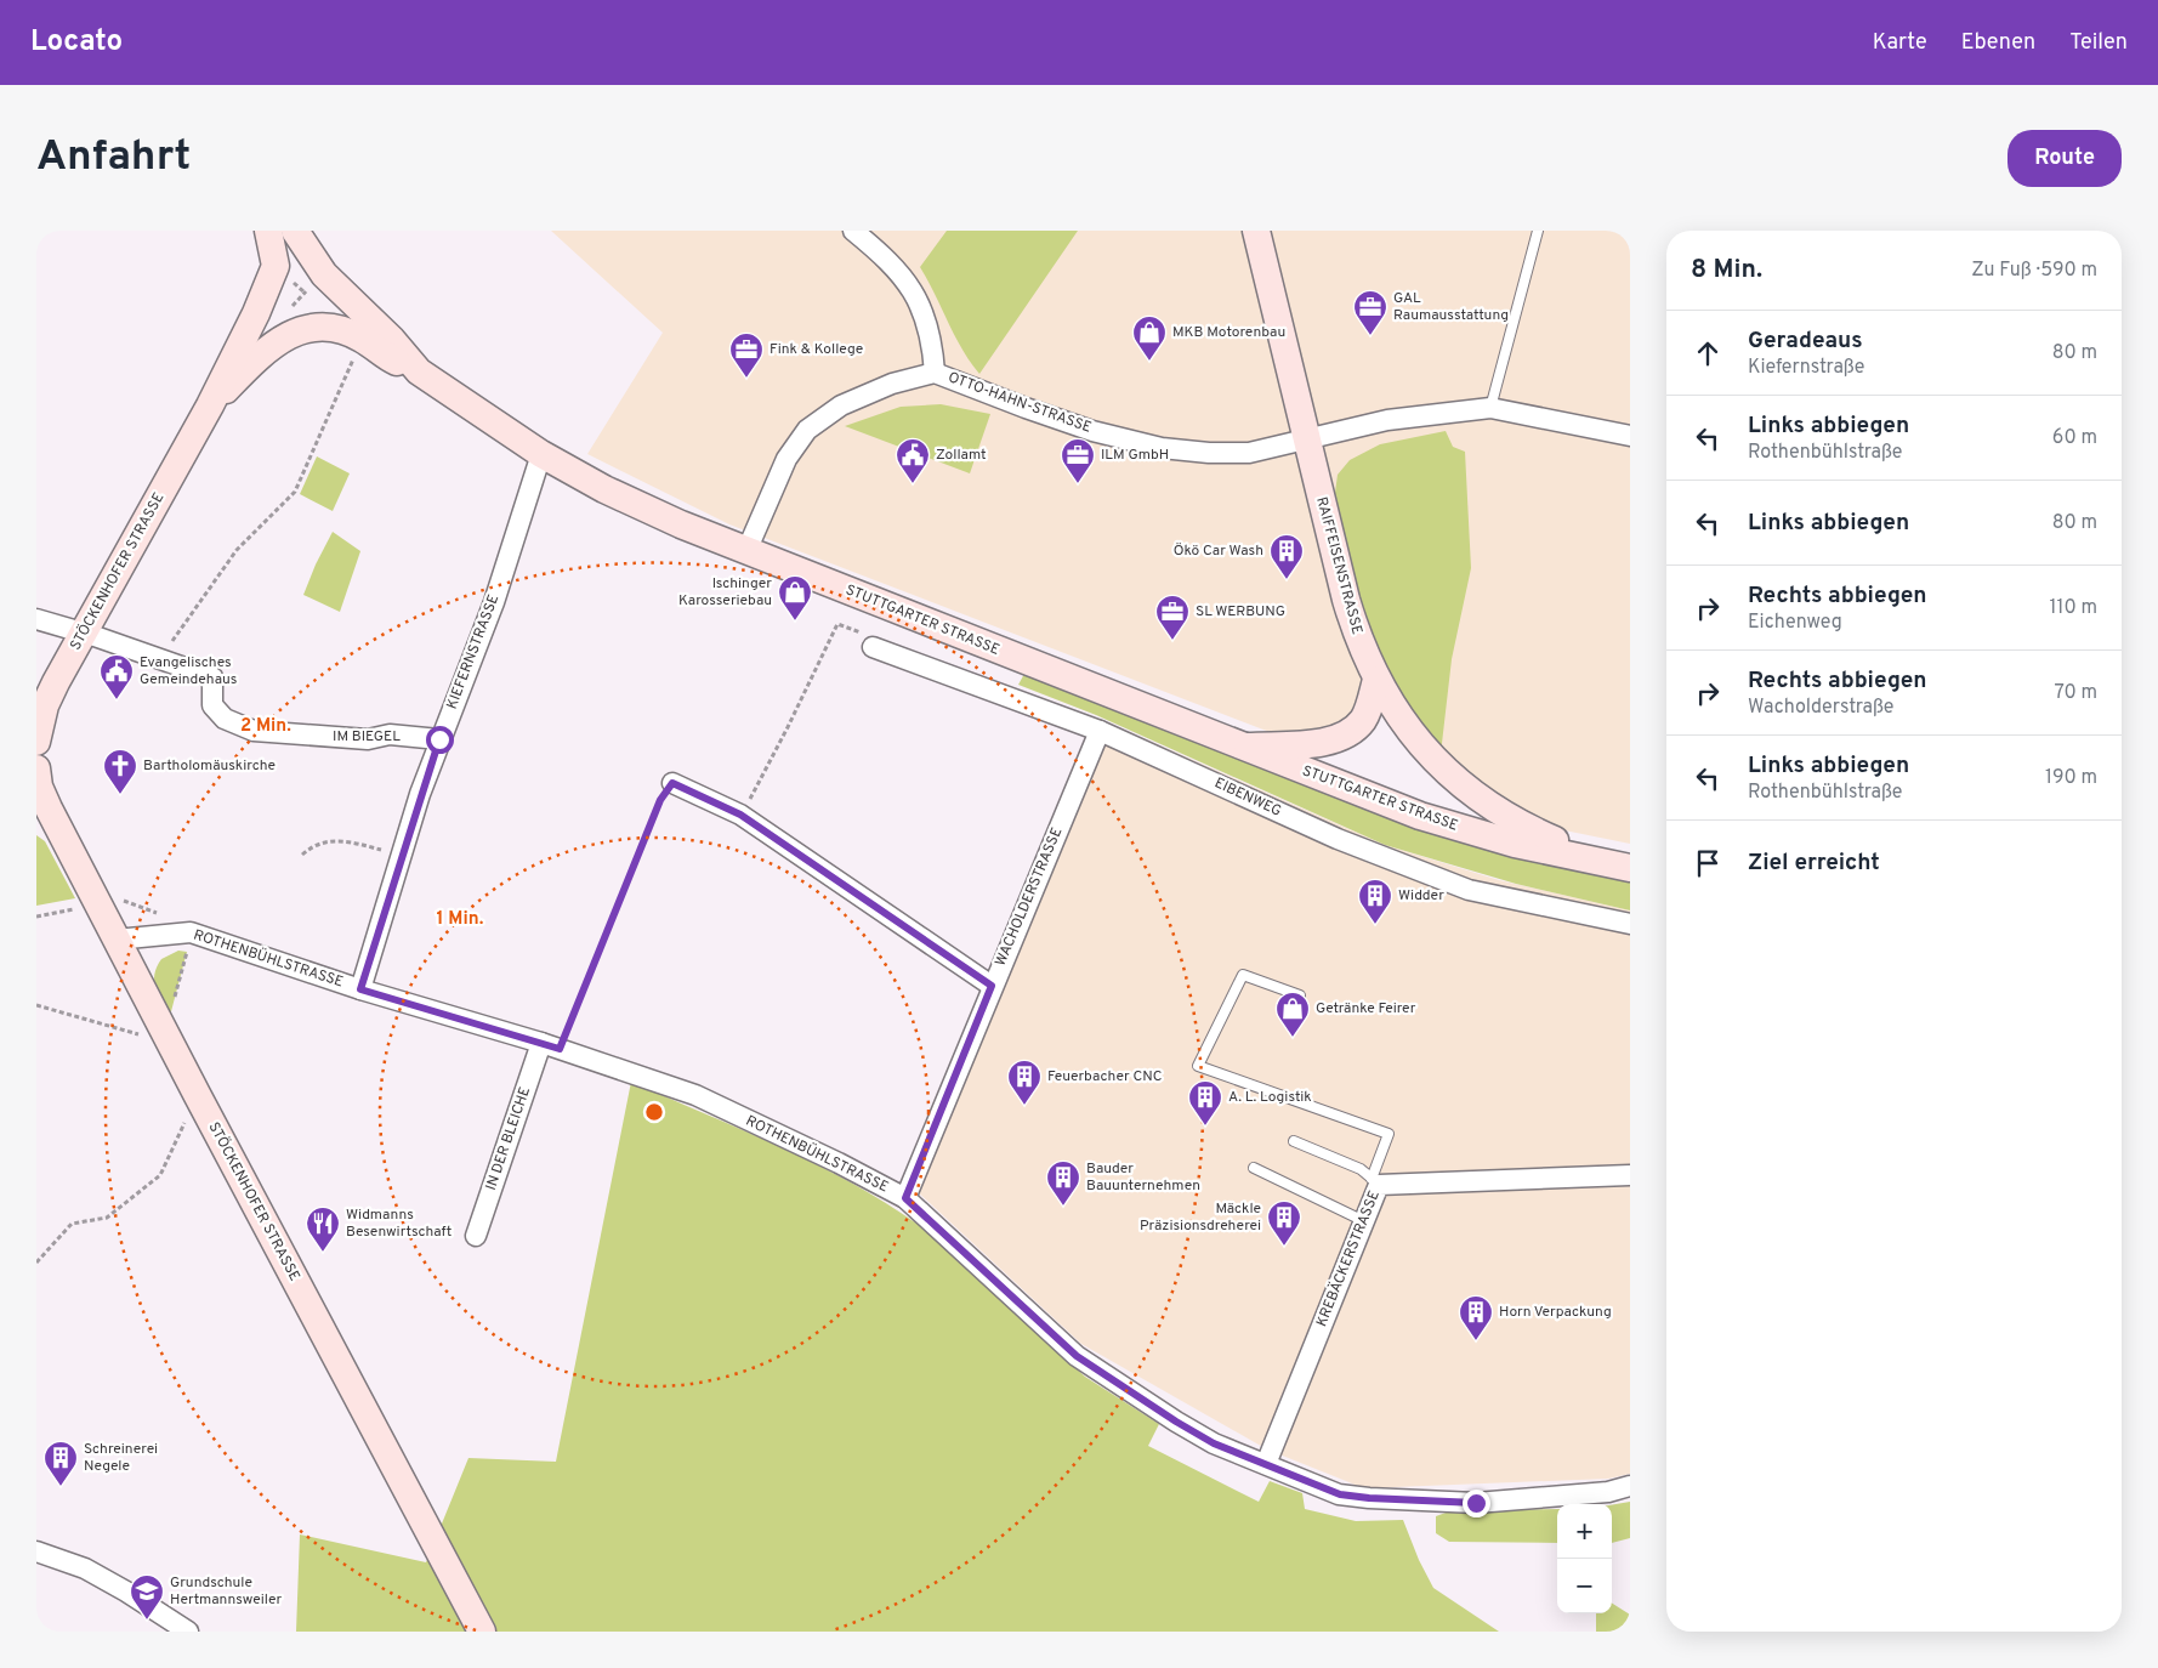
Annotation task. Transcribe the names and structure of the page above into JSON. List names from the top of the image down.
{
  "streets": {
    "main road": ["RAIFFEISENSTRASSE", "STÖCKENHOFER STRASSE", "STUTTGARTER STRASSE"],
    "street": [
      "OTTO-HAHN-STRASSE",
      "KIEFERNSTRASSE",
      "IM BIEGEL",
      "EIBENWEG",
      "WACHOLDERSTRASSE",
      "ROTHENBÜHLSTRASSE",
      "IN DER BLEICHE",
      "KREBÄCKERSTRASSE"
    ]
  },
  "crossings": [
    ["OTTO-HAHN-STRASSE", "RAIFFEISENSTRASSE"],
    ["OTTO-HAHN-STRASSE", "STUTTGARTER STRASSE"],
    ["RAIFFEISENSTRASSE", "STUTTGARTER STRASSE"],
    ["STÖCKENHOFER STRASSE", "IM BIEGEL"],
    ["STÖCKENHOFER STRASSE", "ROTHENBÜHLSTRASSE"],
    ["STUTTGARTER STRASSE", "KIEFERNSTRASSE"],
    ["KIEFERNSTRASSE", "IM BIEGEL"],
    ["KIEFERNSTRASSE", "ROTHENBÜHLSTRASSE"],
    ["EIBENWEG", "WACHOLDERSTRASSE"],
    ["WACHOLDERSTRASSE", "ROTHENBÜHLSTRASSE"],
    ["ROTHENBÜHLSTRASSE", "IN DER BLEICHE"],
    ["ROTHENBÜHLSTRASSE", "KREBÄCKERSTRASSE"]
  ],
  "places": {
    "office": [
      "GAL Raumausstattung",
      "Fink & Kollege",
      "ILM GmbH",
      "SL WERBUNG"
    ],
    "shop": ["MKB Motorenbau", "Ischinger Karosseriebau", "Getränke Feirer"],
    "public building": ["Zollamt", "Evangelisches Gemeindehaus"],
    "building": [
      "Ökö Car Wash",
      "Widder",
      "Feuerbacher CNC",
      "A. L. Logistik",
      "Bauder Bauunternehmen",
      "Mäckle Präzisionsdreherei",
      "Horn Verpackung",
      "Schreinerei Negele"
    ],
    "church": ["Bartholomäuskirche"],
    "restaurant": ["Widmanns Besenwirtschaft"],
    "school or university": ["Grundschule Hertmannsweiler"]
  },
  "page": {
    "header": "Locato",
    "nav": ["Karte", "Ebenen", "Teilen"],
    "buttons": "Route",
    "title": "Anfahrt",
    "heading": ["8 Min.", "Zu Fuß · 590 m"],
    "list": [
      ["Geradeaus", "Kiefernstraße", "80 m"],
      ["Links abbiegen", "Rothenbühlstraße", "60 m"],
      ["Links abbiegen", "80 m"],
      ["Rechts abbiegen", "Eichenweg", "110 m"],
      ["Rechts abbiegen", "Wacholderstraße", "70 m"],
      ["Links abbiegen", "Rothenbühlstraße", "190 m"],
      "Ziel erreicht"
    ],
    "map_buttons": ["+", "−"]
  },
  "rings": ["2 Min.", "1 Min."]
}
